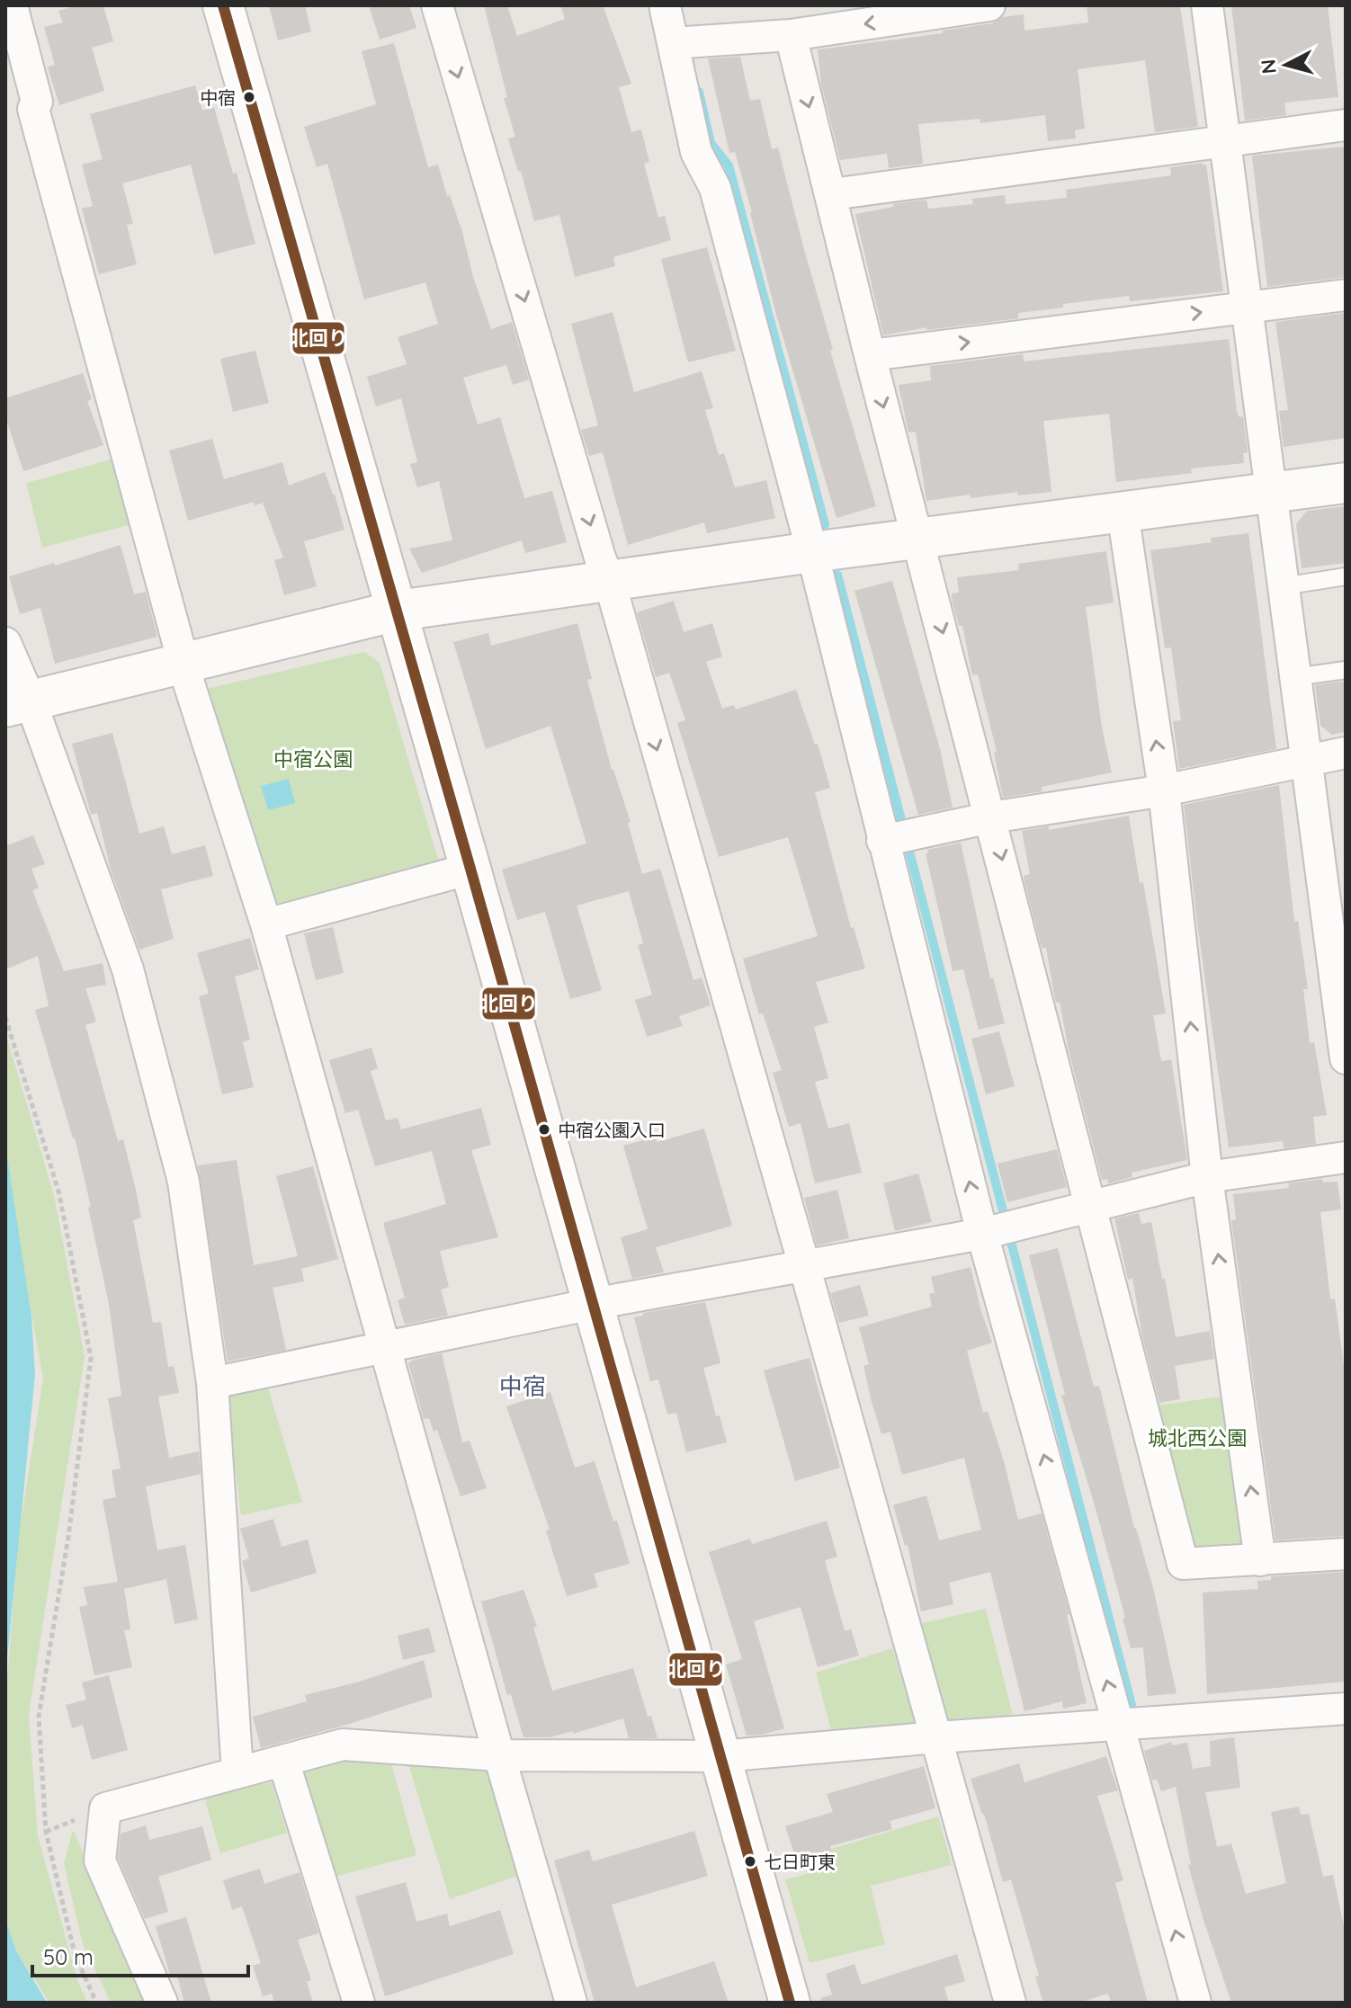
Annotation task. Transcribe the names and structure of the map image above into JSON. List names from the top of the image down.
{
  "districts": ["中宿"],
  "parks": ["中宿公園", "城北西公園"],
  "places": ["中宿", "中宿公園入口", "七日町東"],
  "lines": ["transit line 北回り"],
  "scale_bar": "50 m",
  "north": "left"
}
